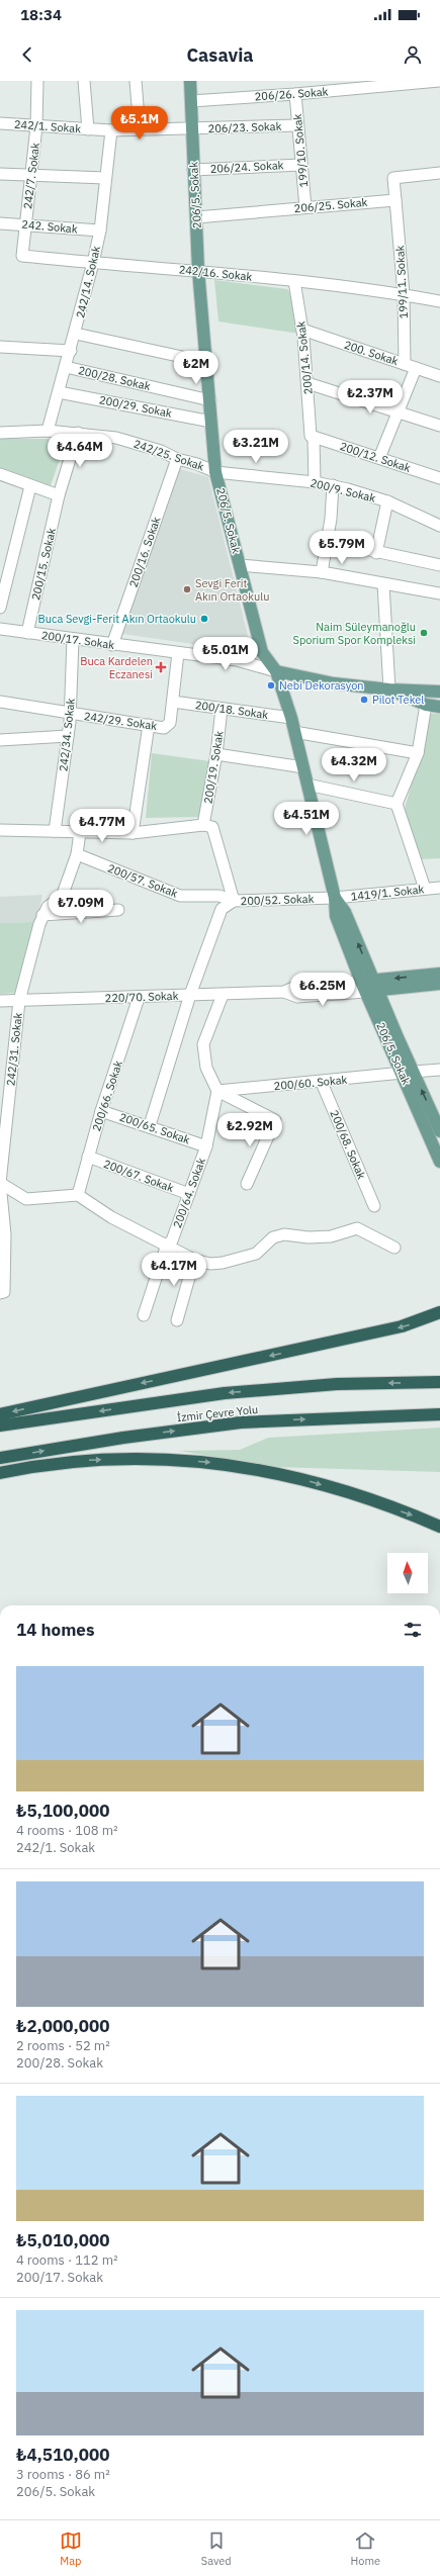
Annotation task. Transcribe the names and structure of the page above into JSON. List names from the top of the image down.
{
  "streets": {
    "highway": ["İzmir Çevre Yolu"],
    "main road": ["206/5. Sokak"],
    "street": [
      "206/26. Sokak",
      "242/1. Sokak",
      "206/23. Sokak",
      "199/10. Sokak",
      "206/24. Sokak",
      "242/7. Sokak",
      "206/25. Sokak",
      "242. Sokak",
      "242/16. Sokak",
      "242/14. Sokak",
      "199/11. Sokak",
      "200. Sokak",
      "200/14. Sokak",
      "200/28. Sokak",
      "200/29. Sokak",
      "242/25. Sokak",
      "200/12. Sokak",
      "200/9. Sokak",
      "200/16. Sokak",
      "200/15. Sokak",
      "200/17. Sokak",
      "200/18. Sokak",
      "242/29. Sokak",
      "242/34. Sokak",
      "200/19. Sokak",
      "200/57. Sokak",
      "1419/1. Sokak",
      "200/52. Sokak",
      "220/70. Sokak",
      "242/31. Sokak",
      "200/60. Sokak",
      "200/66. Sokak",
      "200/65. Sokak",
      "200/68. Sokak",
      "200/67. Sokak",
      "200/64. Sokak"
    ]
  },
  "crossings": [
    ["206/26. Sokak", "199/10. Sokak"],
    ["206/26. Sokak", "206/5. Sokak"],
    ["242/1. Sokak", "206/23. Sokak"],
    ["242/1. Sokak", "242/7. Sokak"],
    ["242/1. Sokak", "206/5. Sokak"],
    ["242/1. Sokak", "242/14. Sokak"],
    ["206/23. Sokak", "199/10. Sokak"],
    ["206/23. Sokak", "206/5. Sokak"],
    ["199/10. Sokak", "206/24. Sokak"],
    ["199/10. Sokak", "206/25. Sokak"],
    ["206/24. Sokak", "206/5. Sokak"],
    ["242/7. Sokak", "242. Sokak"],
    ["242/7. Sokak", "242/16. Sokak"],
    ["206/5. Sokak", "206/25. Sokak"],
    ["206/5. Sokak", "242/16. Sokak"],
    ["206/5. Sokak", "200/28. Sokak"],
    ["206/5. Sokak", "200/29. Sokak"],
    ["206/5. Sokak", "242/25. Sokak"],
    ["206/5. Sokak", "200/9. Sokak"],
    ["206/5. Sokak", "200/17. Sokak"],
    ["206/5. Sokak", "200/18. Sokak"],
    ["206/5. Sokak", "1419/1. Sokak"],
    ["206/5. Sokak", "200/52. Sokak"],
    ["206/5. Sokak", "220/70. Sokak"],
    ["206/5. Sokak", "200/60. Sokak"],
    ["206/25. Sokak", "199/11. Sokak"],
    ["242. Sokak", "242/16. Sokak"],
    ["242. Sokak", "242/14. Sokak"],
    ["242/16. Sokak", "242/14. Sokak"],
    ["242/16. Sokak", "199/11. Sokak"],
    ["242/16. Sokak", "200/14. Sokak"],
    ["242/14. Sokak", "200/28. Sokak"],
    ["242/14. Sokak", "200/29. Sokak"],
    ["242/14. Sokak", "242/25. Sokak"],
    ["199/11. Sokak", "200. Sokak"],
    ["200. Sokak", "200/14. Sokak"],
    ["200/14. Sokak", "200/12. Sokak"],
    ["200/14. Sokak", "200/9. Sokak"],
    ["242/25. Sokak", "200/9. Sokak"],
    ["242/25. Sokak", "200/16. Sokak"],
    ["200/16. Sokak", "200/17. Sokak"],
    ["200/15. Sokak", "200/17. Sokak"],
    ["200/17. Sokak", "242/29. Sokak"],
    ["200/17. Sokak", "242/34. Sokak"],
    ["200/18. Sokak", "242/29. Sokak"],
    ["200/18. Sokak", "200/19. Sokak"],
    ["242/29. Sokak", "242/34. Sokak"],
    ["200/19. Sokak", "200/52. Sokak"],
    ["200/57. Sokak", "200/52. Sokak"],
    ["1419/1. Sokak", "200/52. Sokak"],
    ["220/70. Sokak", "242/31. Sokak"],
    ["220/70. Sokak", "200/66. Sokak"],
    ["200/60. Sokak", "200/68. Sokak"],
    ["200/60. Sokak", "200/64. Sokak"],
    ["200/66. Sokak", "200/65. Sokak"],
    ["200/66. Sokak", "200/67. Sokak"],
    ["200/65. Sokak", "200/64. Sokak"],
    ["200/67. Sokak", "200/64. Sokak"]
  ],
  "places": {
    "other": [
      "Sevgi Ferit Akın Ortaokulu",
      "Buca Sevgi-Ferit Akın Ortaokulu",
      "Naim Süleymanoğlu Sporium Spor Kompleksi",
      "Nebi Dekorasyon",
      "Pilot Tekel"
    ],
    "health": ["Buca Kardelen Eczanesi"]
  },
  "north": "top",
  "page": {
    "status": "18:34",
    "header": "Casavia",
    "price": [
      "₺5.1M",
      "₺2M",
      "₺2.37M",
      "₺3.21M",
      "₺4.64M",
      "₺5.79M",
      "₺5.01M",
      "₺4.32M",
      "₺4.51M",
      "₺4.77M",
      "₺7.09M",
      "₺6.25M",
      "₺2.92M",
      "₺4.17M"
    ],
    "heading": "14 homes",
    "list": [
      {
        "name": "₺5,100,000",
        "note": "4 rooms · 108 m² · 242/1. Sokak"
      },
      {
        "name": "₺2,000,000",
        "note": "2 rooms · 52 m² · 200/28. Sokak"
      },
      {
        "name": "₺5,010,000",
        "note": "4 rooms · 112 m² · 200/17. Sokak"
      },
      {
        "name": "₺4,510,000",
        "note": "3 rooms · 86 m² · 206/5. Sokak"
      }
    ],
    "tabs": ["Map", "Saved", "Home"]
  }
}
